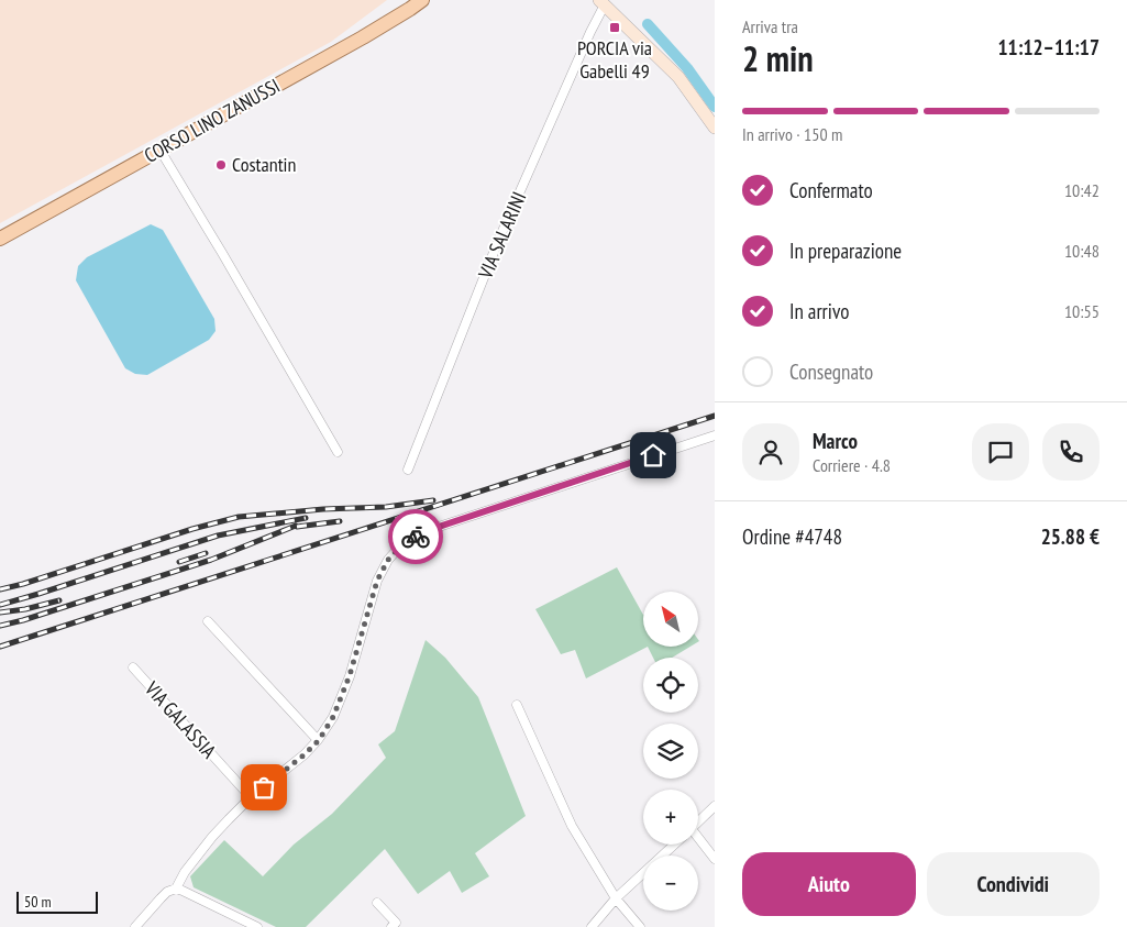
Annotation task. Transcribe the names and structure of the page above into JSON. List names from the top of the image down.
{
  "streets": {
    "main road": ["CORSO LINO ZANUSSI"],
    "street": ["VIA SALARINI", "VIA GALASSIA"]
  },
  "places": {
    "transit": ["PORCIA via Gabelli 49"],
    "other": ["Costantin"]
  },
  "scale_bar": "50 m",
  "north": "top left",
  "page": {
    "heading": ["2 min", "Arriva tra", "11:12–11:17"],
    "panel": [
      "Marco",
      "Corriere · 4.8",
      "Ordine #4748",
      "25.88 €"
    ],
    "bar": "In arrivo · 150 m",
    "list": [
      ["Confermato", "10:42"],
      ["In preparazione", "10:48"],
      ["In arrivo", "10:55"],
      "Consegnato"
    ],
    "map_buttons": ["+", "−"],
    "buttons": ["Aiuto", "Condividi"],
    "scale": "50 m"
  }
}
